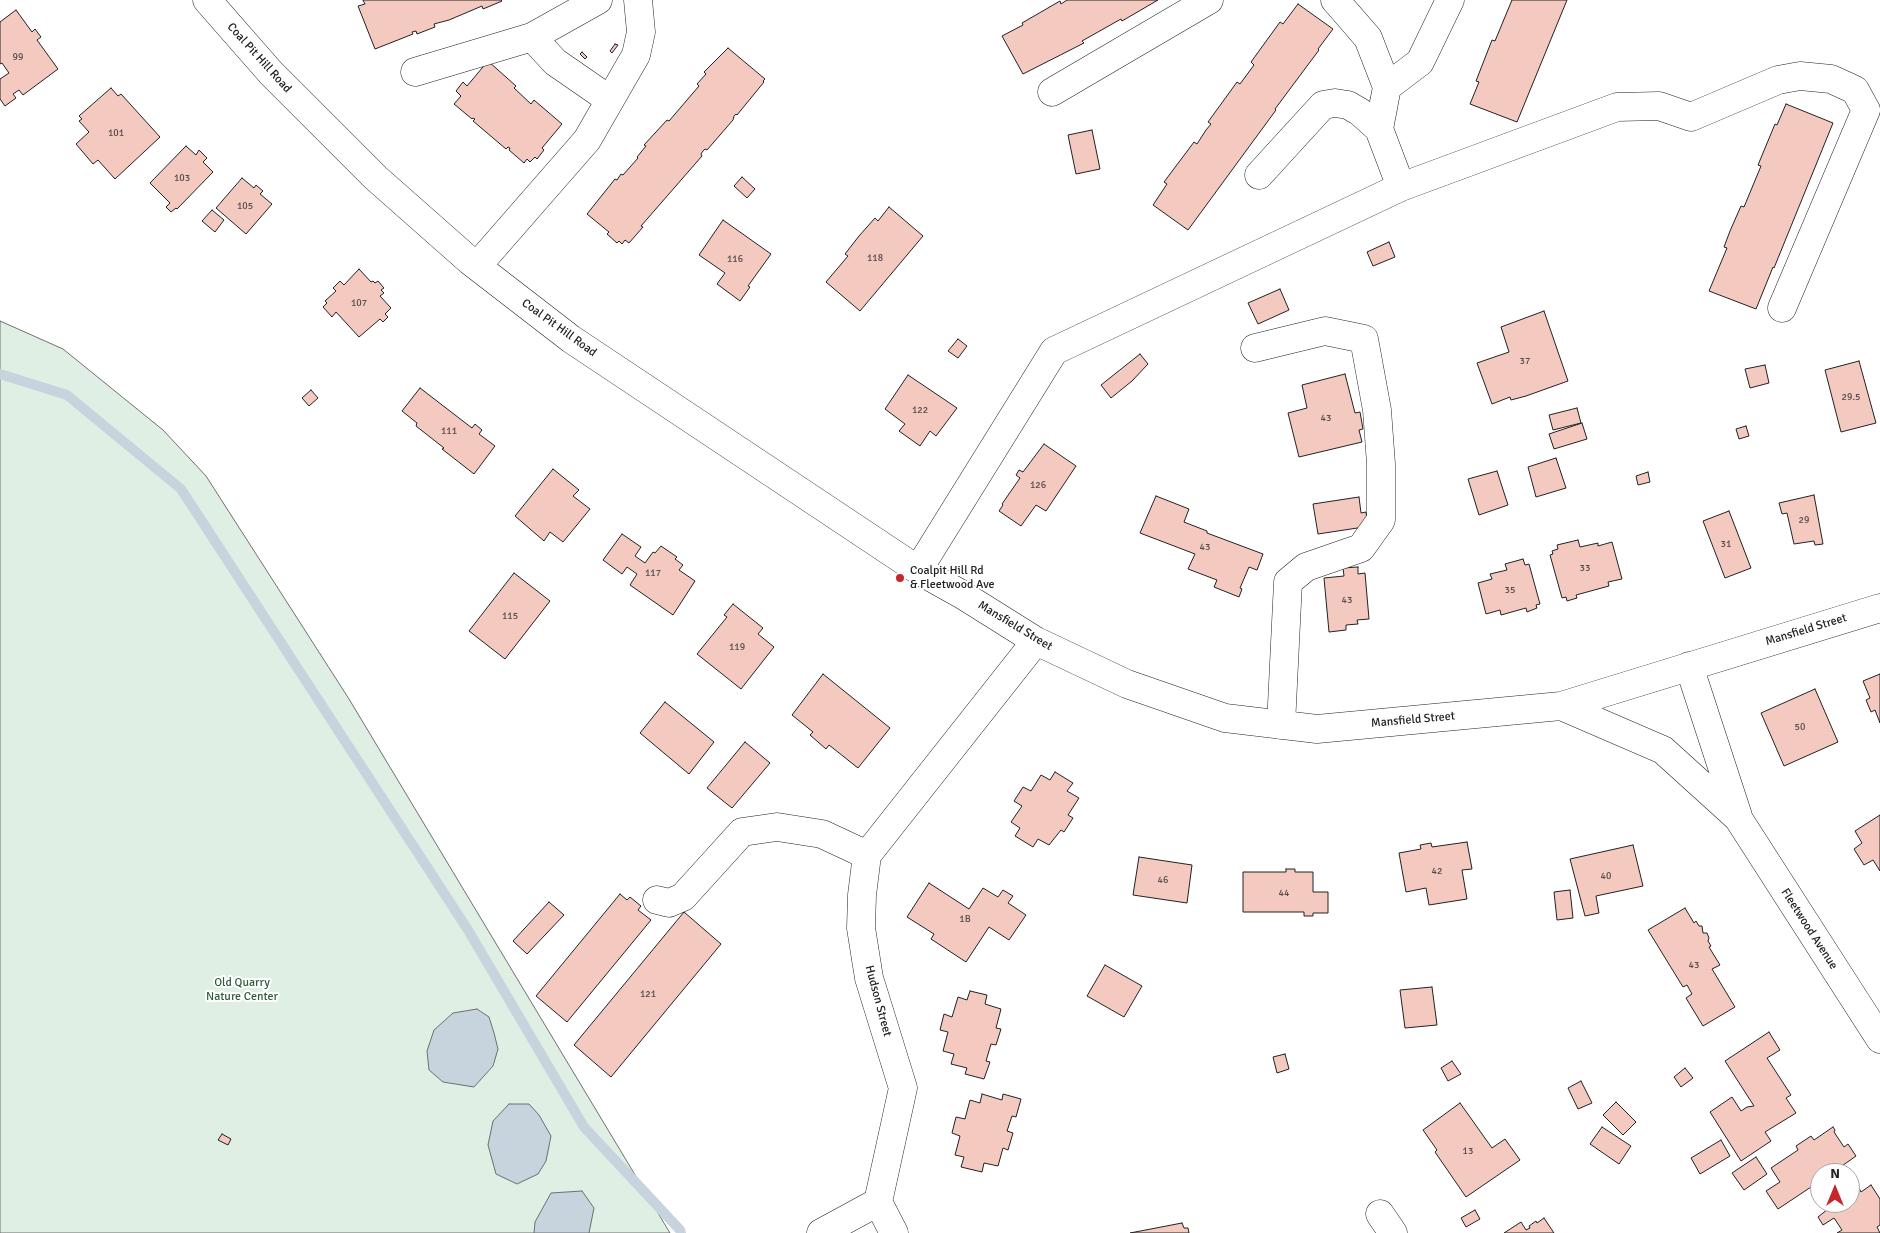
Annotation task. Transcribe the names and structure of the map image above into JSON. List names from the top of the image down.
{
  "streets": {
    "street": [
      "Coal Pit Hill Road",
      "Mansfield Street",
      "Fleetwood Avenue",
      "Hudson Street"
    ]
  },
  "crossings": [
    ["Coal Pit Hill Road", "Mansfield Street"],
    ["Mansfield Street", "Fleetwood Avenue"]
  ],
  "parks": ["Old Quarry Nature Center"],
  "places": ["Coalpit Hill Rd & Fleetwood Ave"],
  "house_numbers": [
    "99",
    "101",
    "103",
    "105",
    "118",
    "116",
    "107",
    "37",
    "29.5",
    "122",
    "43",
    "111",
    "126",
    "29",
    "31",
    "43",
    "33",
    "117",
    "35",
    "43",
    "115",
    "119",
    "50",
    "42",
    "40",
    "46",
    "44",
    "1B",
    "43",
    "121",
    "13"
  ],
  "north": "top"
}
